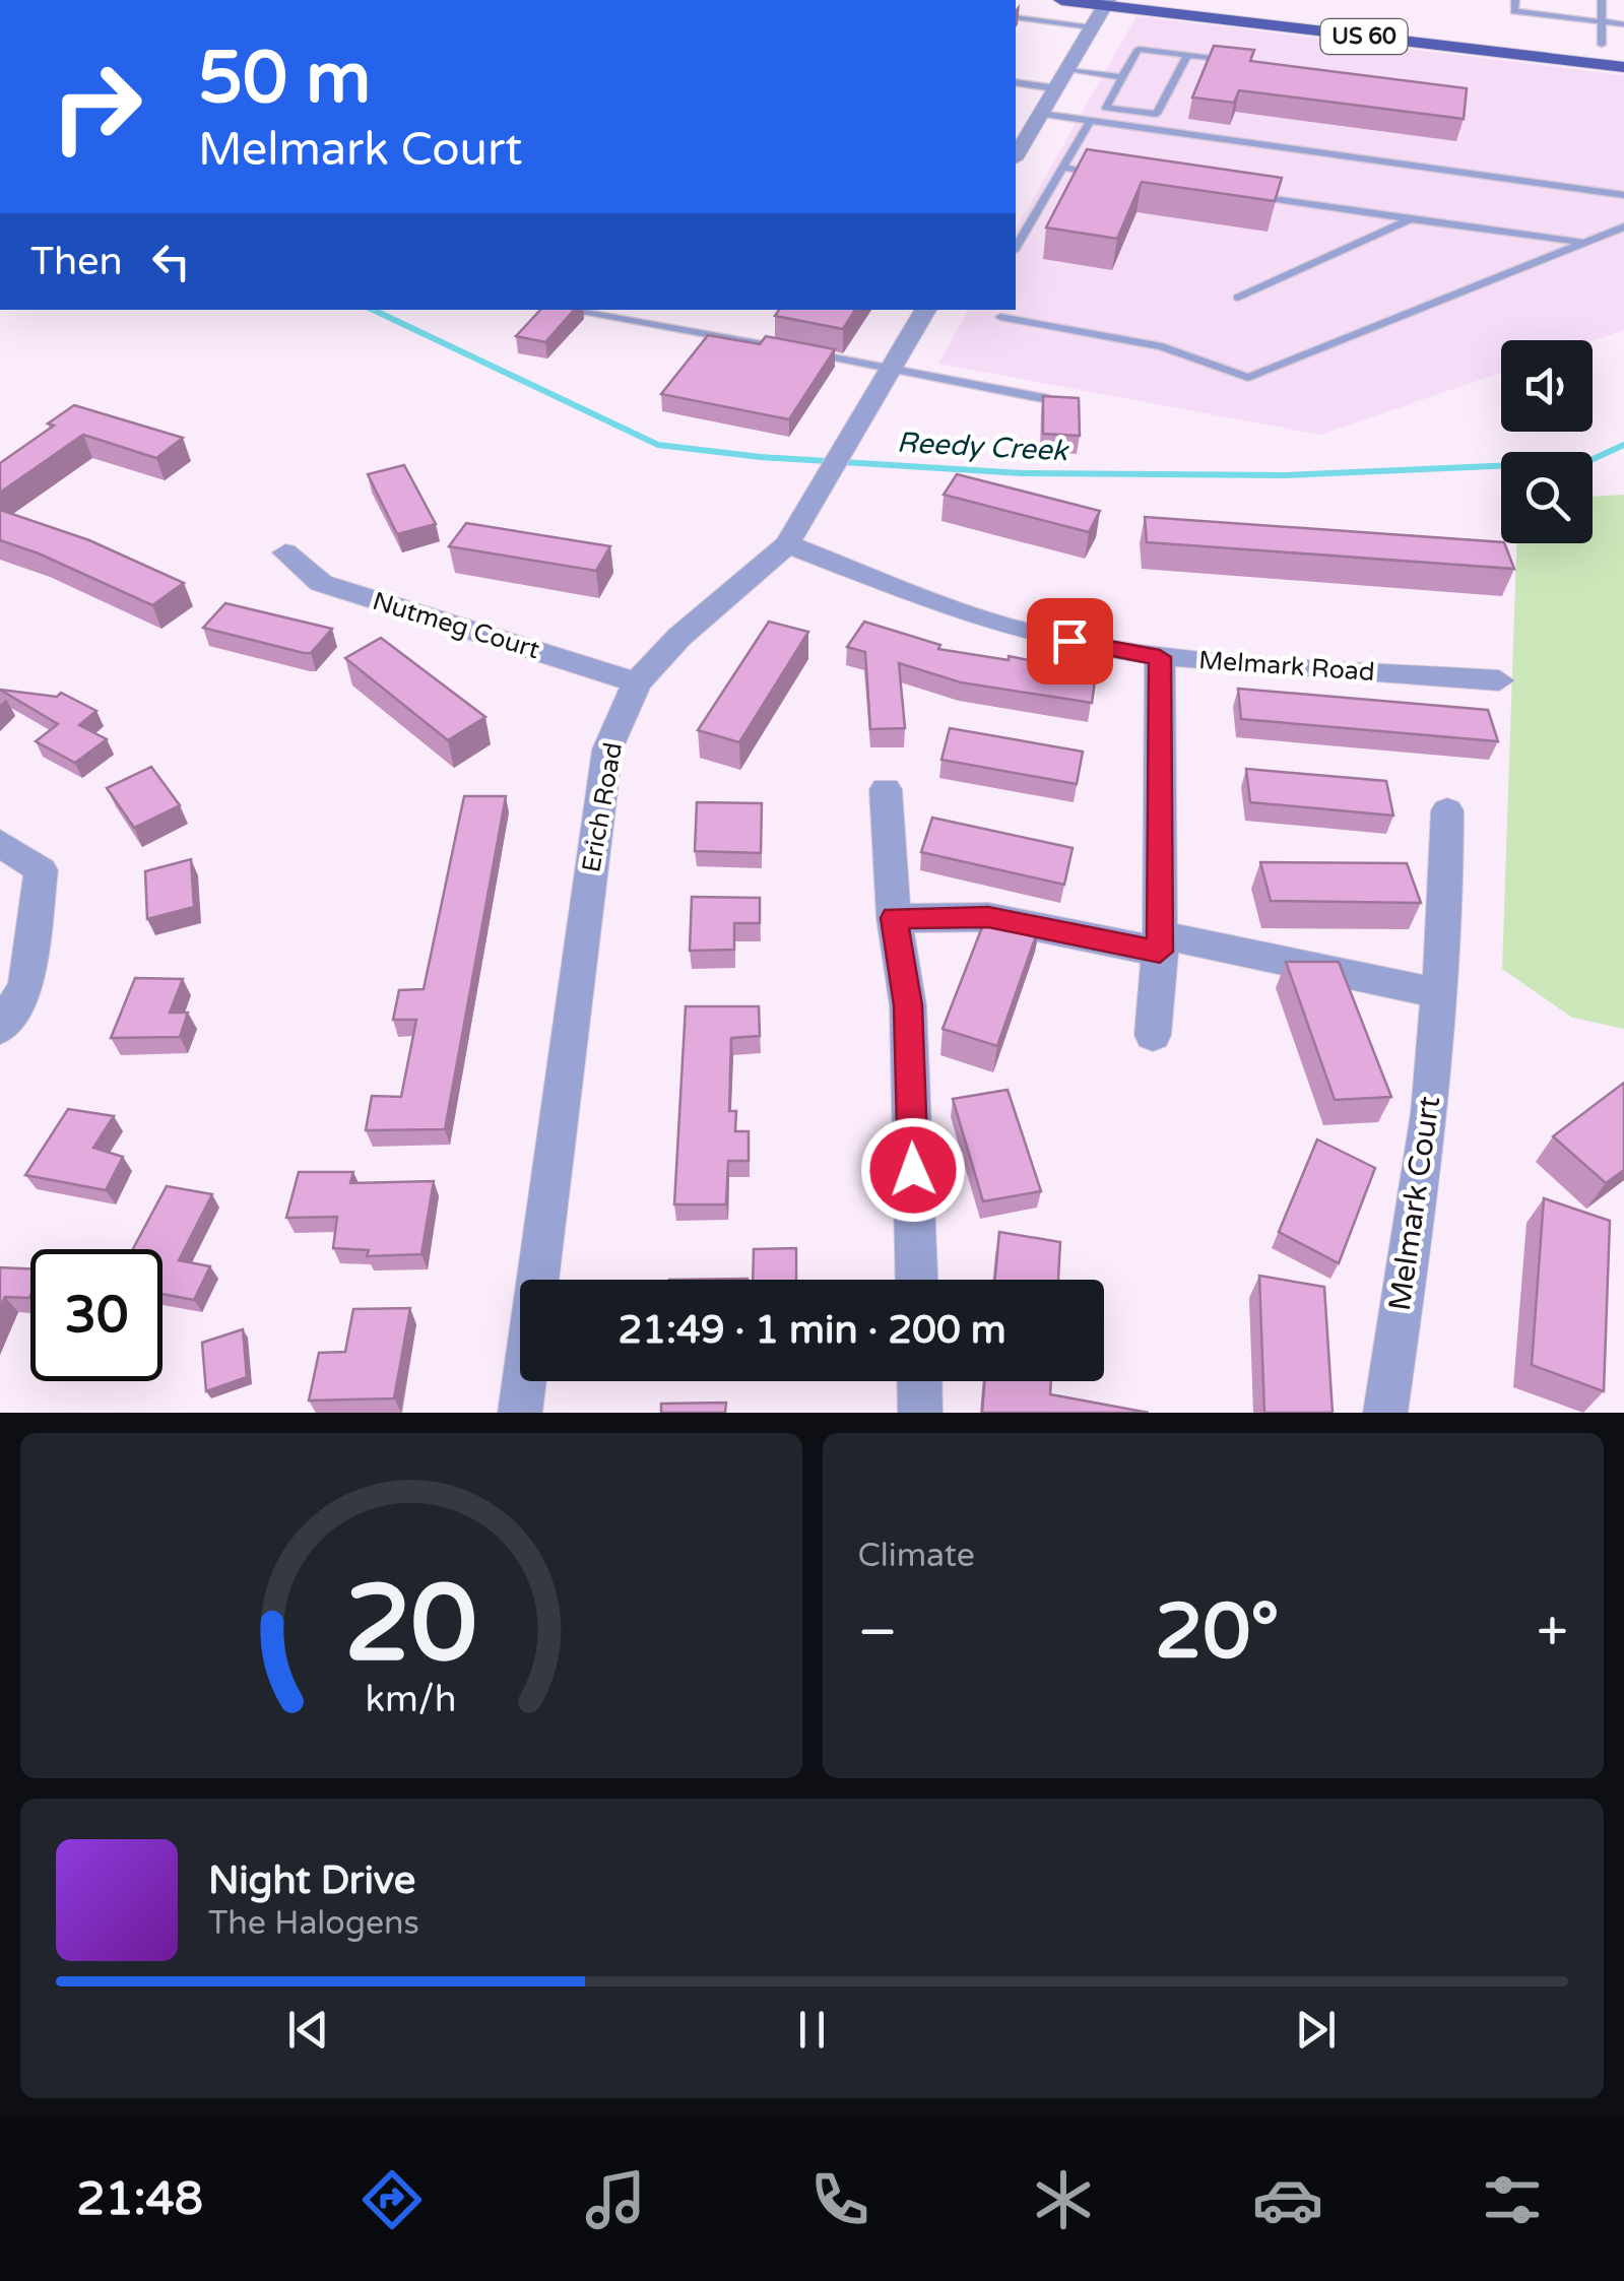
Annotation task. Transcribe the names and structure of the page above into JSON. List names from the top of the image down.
{
  "streets": {
    "main road": ["US 60"],
    "street": [
      "Nutmeg Court",
      "Melmark Road",
      "Erich Road",
      "Melmark Court"
    ]
  },
  "crossings": [
    ["Nutmeg Court", "Erich Road"],
    ["Melmark Road", "Erich Road"]
  ],
  "water": ["Reedy Creek"],
  "page": {
    "turn": ["50 m", "Melmark Court"],
    "then": "Then",
    "limit": "30",
    "trip": "21:49 · 1 min · 200 m",
    "tile": "Climate",
    "heat": ["−", "20°", "+"],
    "song": ["Night Drive", "The Halogens"],
    "tabs": "21:48",
    "gauge": ["20", "km/h"]
  }
}
